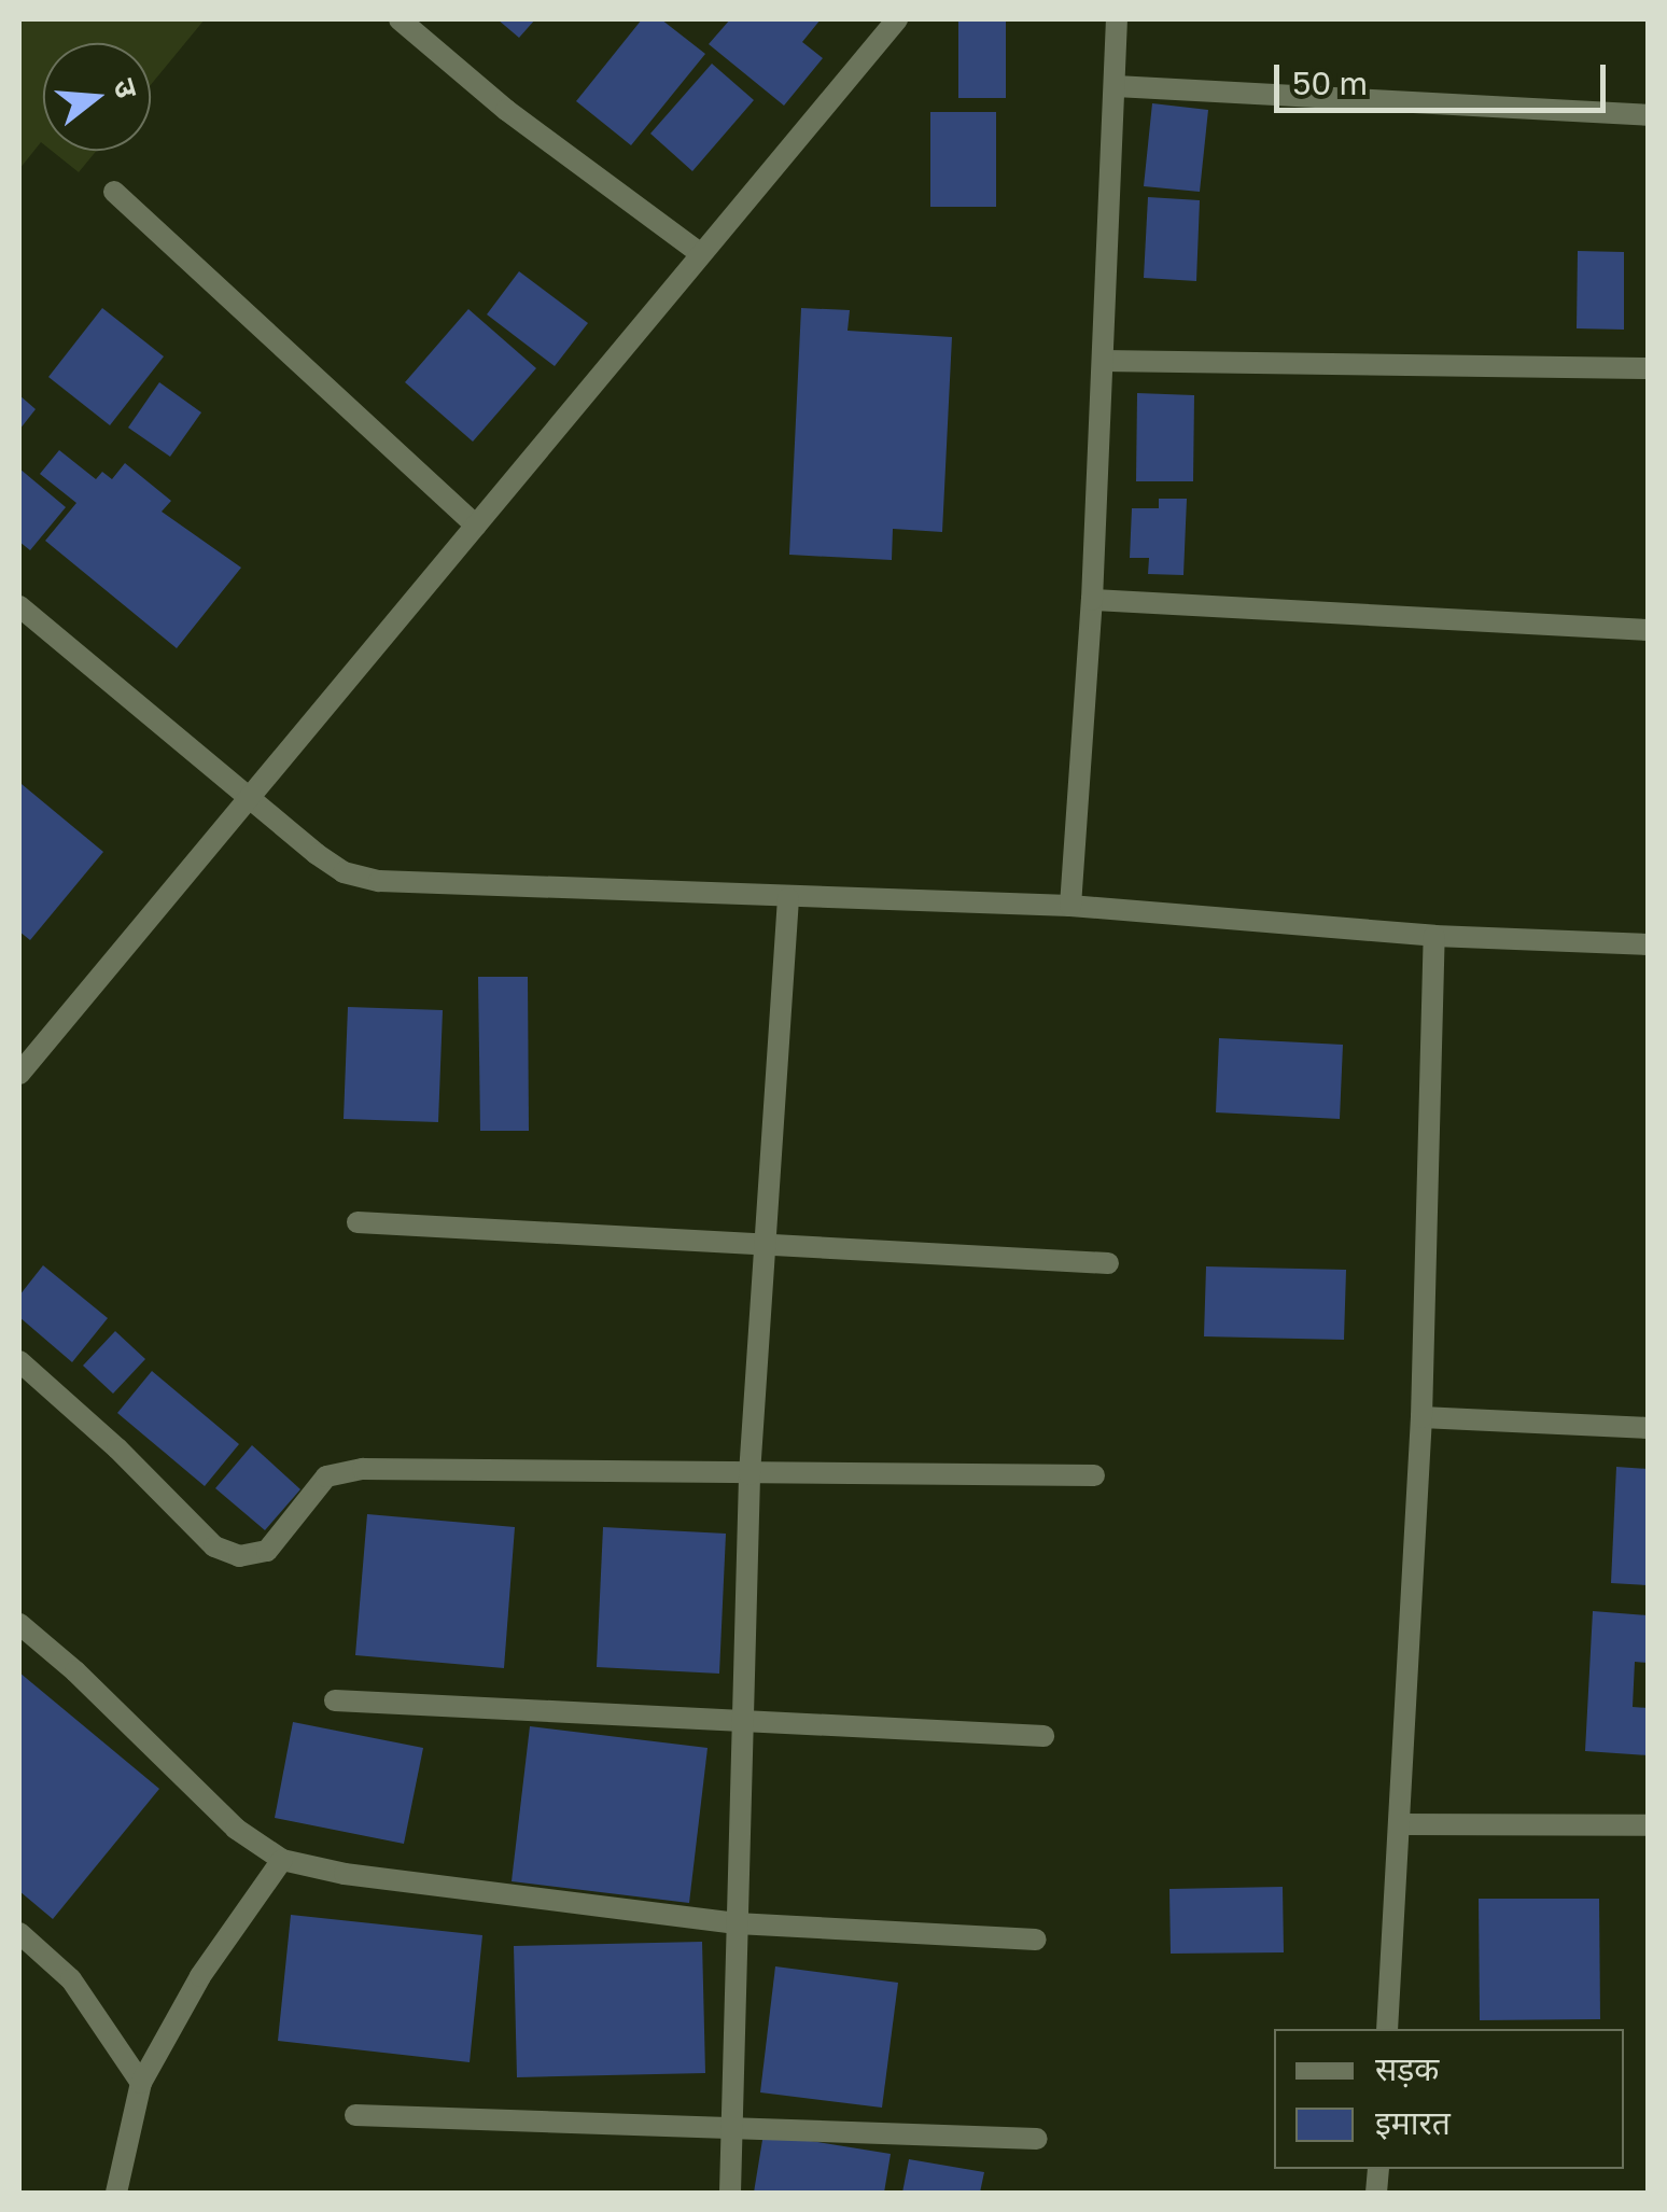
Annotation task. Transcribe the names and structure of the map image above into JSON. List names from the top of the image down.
{
  "legend": ["सड़क", "इमारत"],
  "scale_bar": "50 m",
  "north": "right"
}
